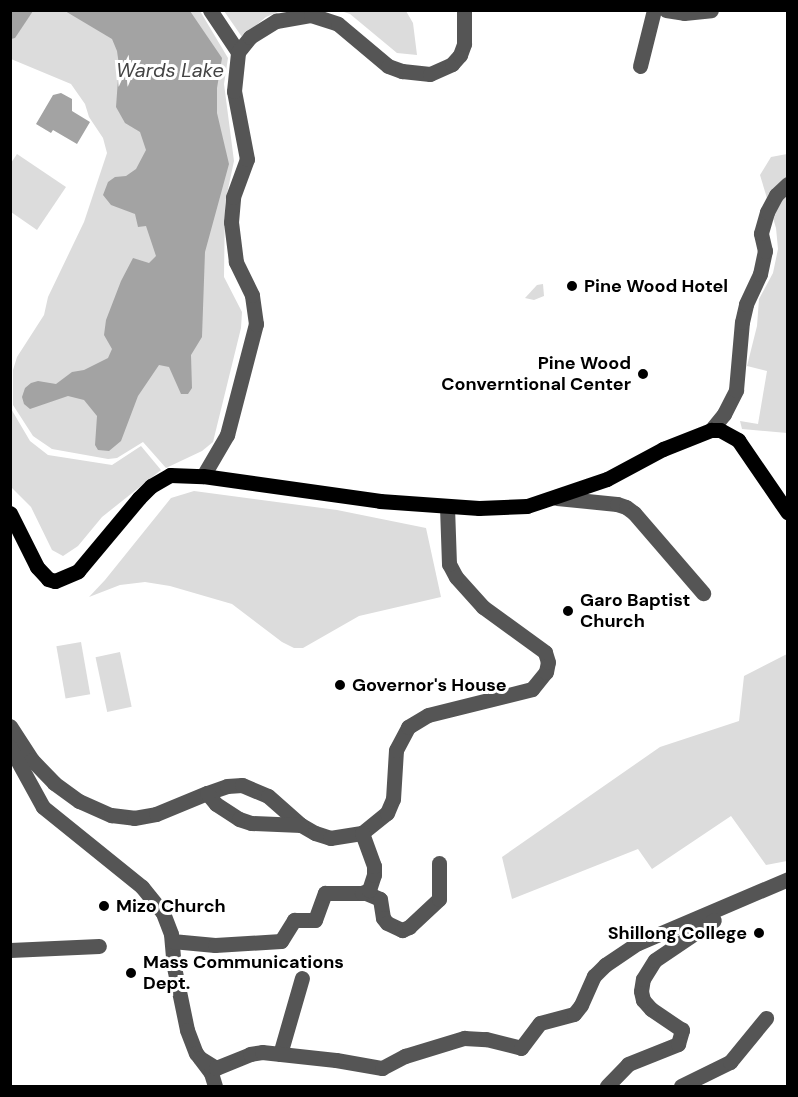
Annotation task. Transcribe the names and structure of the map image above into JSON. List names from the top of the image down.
{
  "water": ["Wards Lake"],
  "places": [
    "Pine Wood Hotel",
    "Pine Wood Converntional Center",
    "Garo Baptist Church",
    "Governor's House",
    "Mizo Church",
    "Shillong College",
    "Mass Communications Dept."
  ]
}
